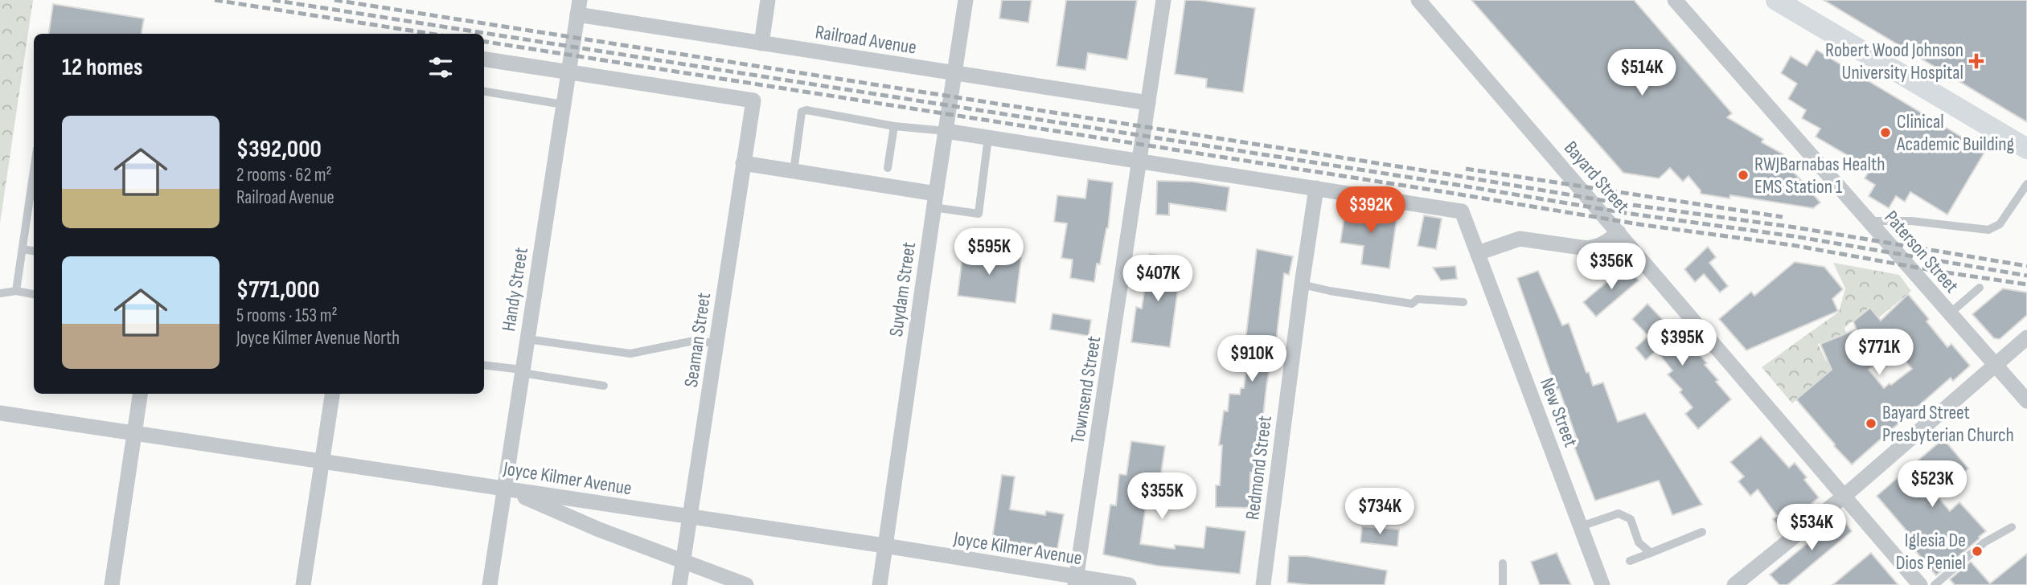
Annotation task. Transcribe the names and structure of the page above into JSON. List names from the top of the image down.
{
  "streets": {
    "street": [
      "Railroad Avenue",
      "Bayard Street",
      "Paterson Street",
      "Handy Street",
      "Suydam Street",
      "Seaman Street",
      "Townsend Street",
      "New Street",
      "Redmond Street",
      "Joyce Kilmer Avenue"
    ]
  },
  "crossings": [
    ["Railroad Avenue", "Handy Street"],
    ["Railroad Avenue", "Suydam Street"],
    ["Railroad Avenue", "Townsend Street"],
    ["Handy Street", "Seaman Street"],
    ["Handy Street", "Joyce Kilmer Avenue"],
    ["Suydam Street", "Joyce Kilmer Avenue"],
    ["Seaman Street", "Joyce Kilmer Avenue"],
    ["Townsend Street", "Joyce Kilmer Avenue"]
  ],
  "places": {
    "health": ["Robert Wood Johnson University Hospital"],
    "other": [
      "Clinical Academic Building",
      "RWJBarnabas Health EMS Station 1",
      "Bayard Street Presbyterian Church",
      "Iglesia De Dios Peniel"
    ]
  },
  "page": {
    "heading": "12 homes",
    "price": [
      "$514K",
      "$392K",
      "$595K",
      "$356K",
      "$407K",
      "$395K",
      "$771K",
      "$910K",
      "$523K",
      "$355K",
      "$734K",
      "$534K"
    ],
    "list": [
      {
        "name": "$392,000",
        "note": "2 rooms · 62 m² · Railroad Avenue"
      },
      {
        "name": "$771,000",
        "note": "5 rooms · 153 m² · Joyce Kilmer Avenue North"
      }
    ]
  }
}
